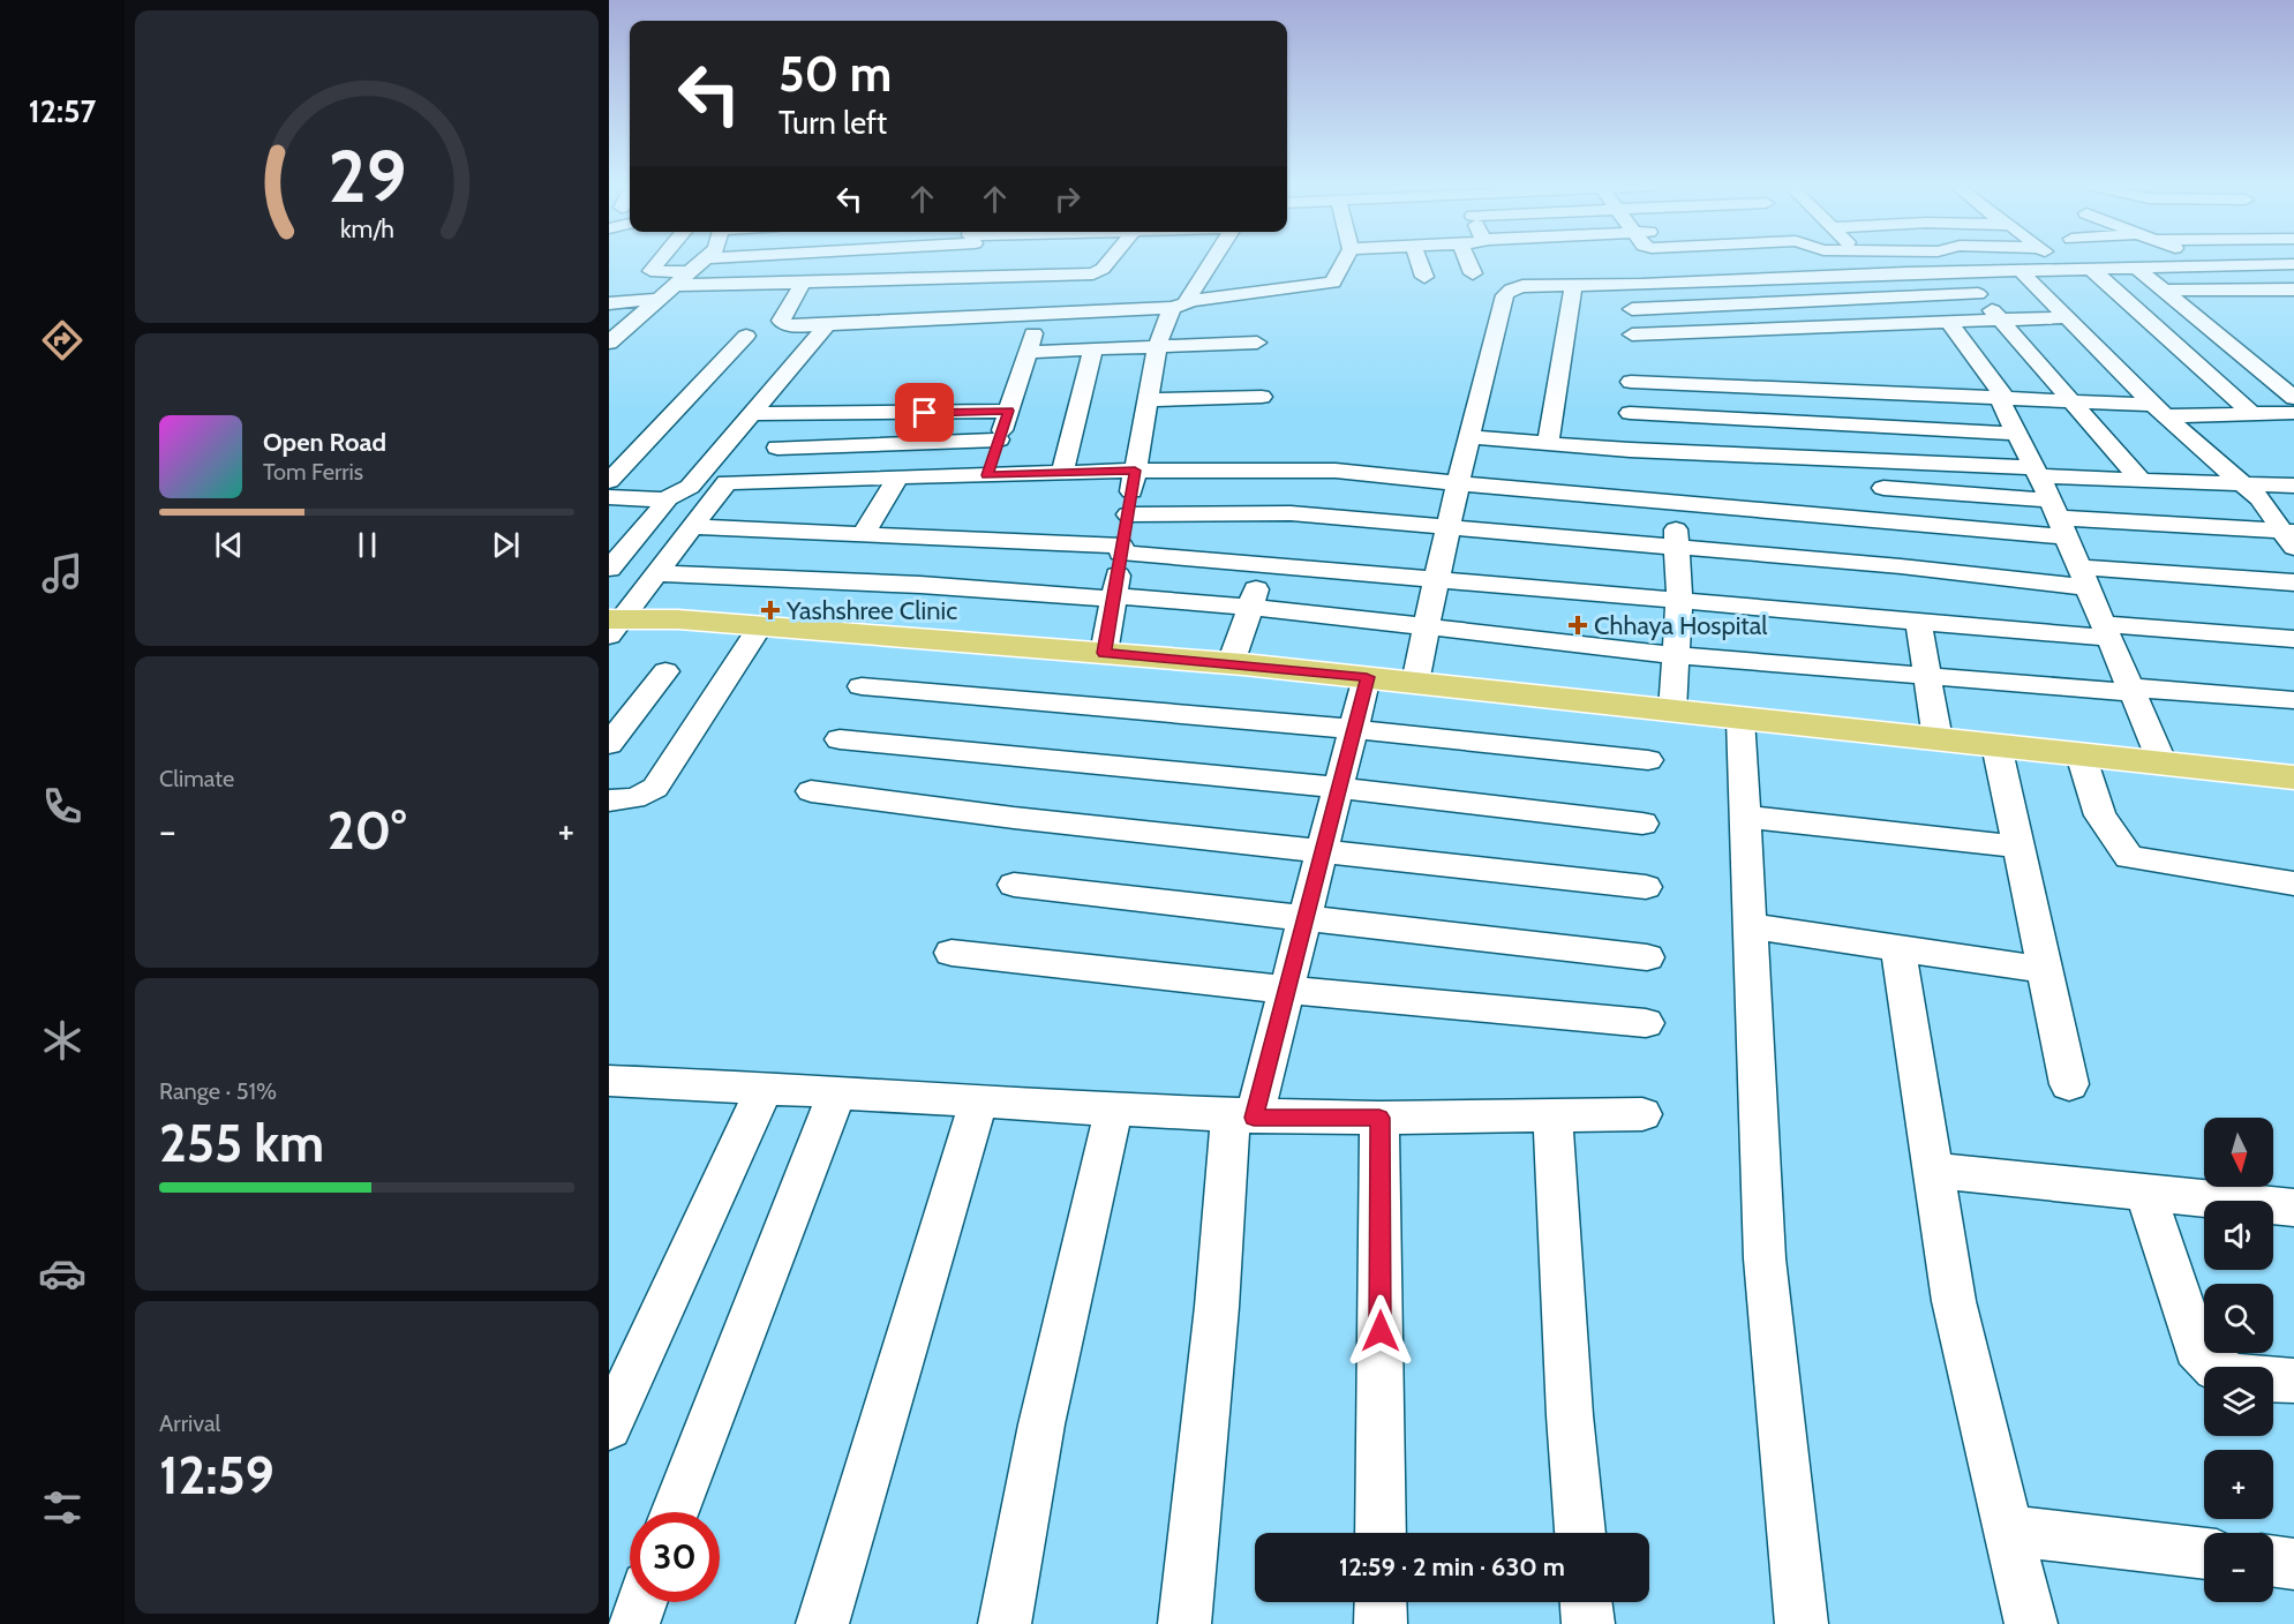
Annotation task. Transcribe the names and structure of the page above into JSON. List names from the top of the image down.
{
  "places": {
    "health": ["Yashshree Clinic", "Chhaya Hospital"]
  },
  "north": "bottom",
  "page": {
    "tabs": "12:57",
    "turn": ["50 m", "Turn left"],
    "song": ["Open Road", "Tom Ferris"],
    "tile": [
      "Climate",
      ["Range · 51%", "255 km"],
      ["Arrival", "12:59"]
    ],
    "heat": ["−", "20°", "+"],
    "map_buttons": ["+", "−"],
    "limit": "30",
    "trip": "12:59 · 2 min · 630 m",
    "gauge": ["29", "km/h"]
  }
}
